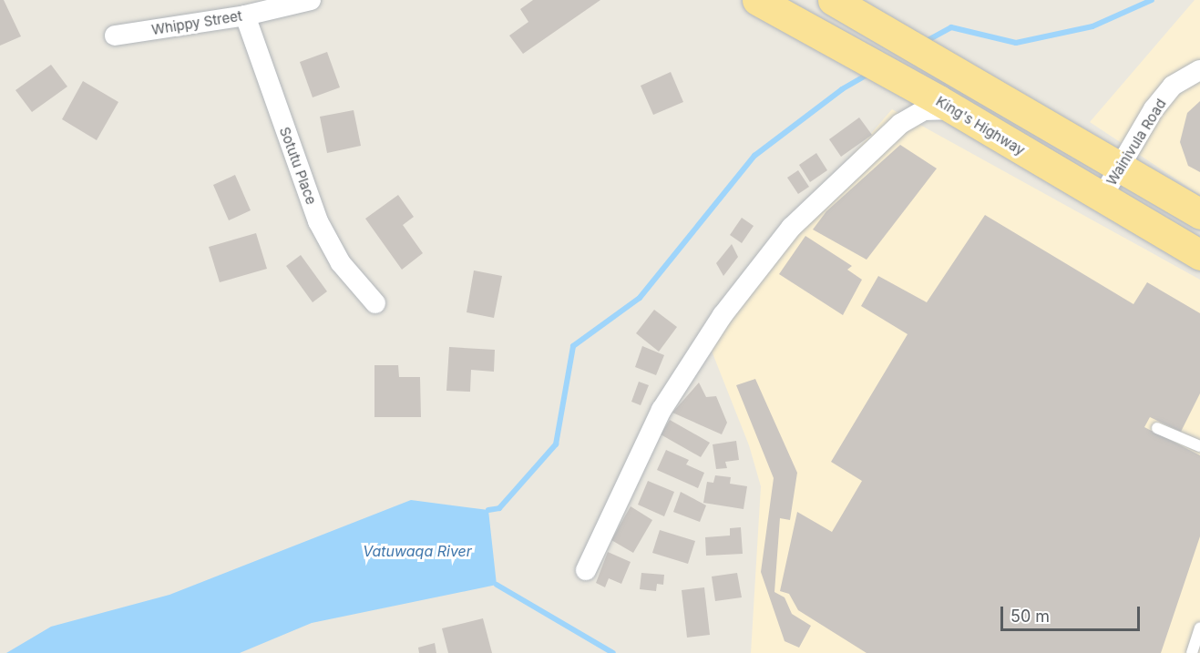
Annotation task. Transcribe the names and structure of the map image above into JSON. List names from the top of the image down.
{
  "streets": {
    "highway": ["King's Highway"],
    "street": ["Whippy Street", "Wainivula Road", "Sotutu Place"]
  },
  "crossings": [
    ["Whippy Street", "Sotutu Place"],
    ["King's Highway", "Wainivula Road"]
  ],
  "water": ["Vatuwaqa River"],
  "scale_bar": "50 m"
}
